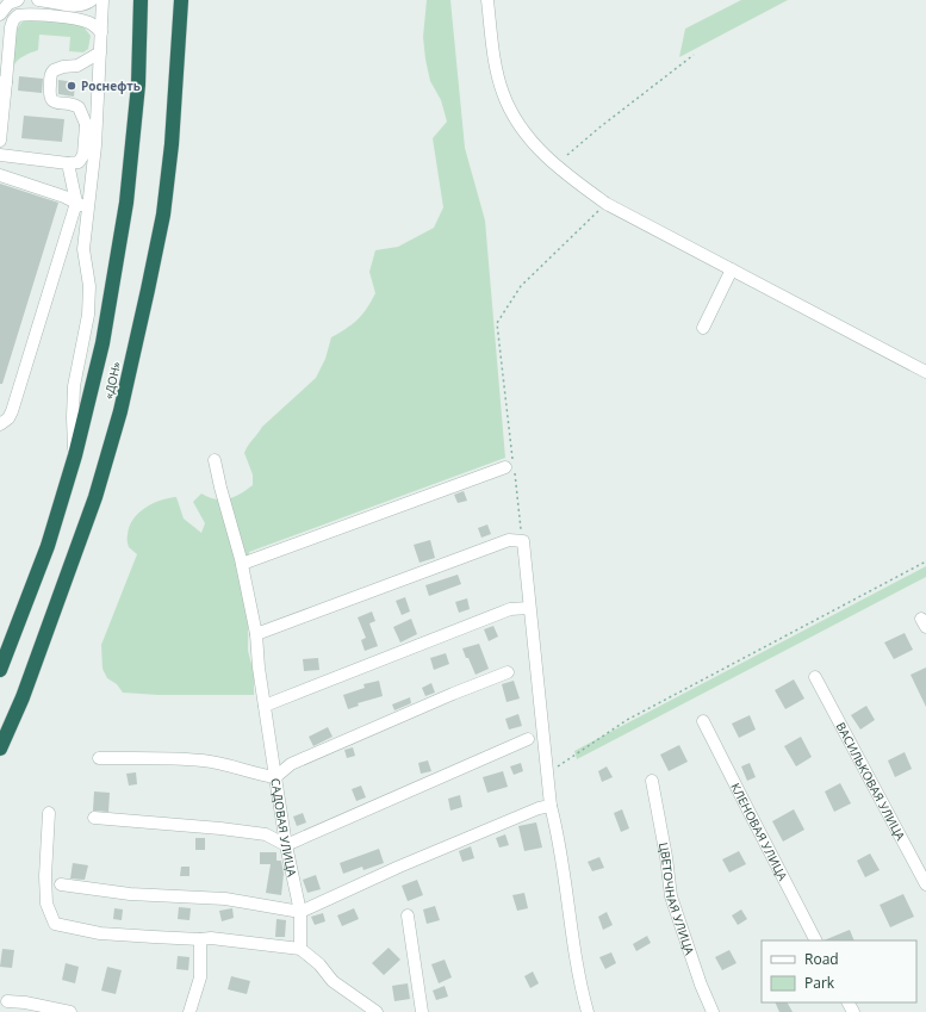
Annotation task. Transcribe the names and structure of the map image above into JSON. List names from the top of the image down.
{
  "streets": {
    "highway": ["«ДОН»"],
    "street": [
      "ВАСИЛЬКОВАЯ УЛИЦА",
      "САДОВАЯ УЛИЦА",
      "КЛЕНОВАЯ УЛИЦА",
      "ЦВЕТОЧНАЯ УЛИЦА"
    ]
  },
  "places": ["Роснефть"],
  "legend": ["Road", "Park"]
}
